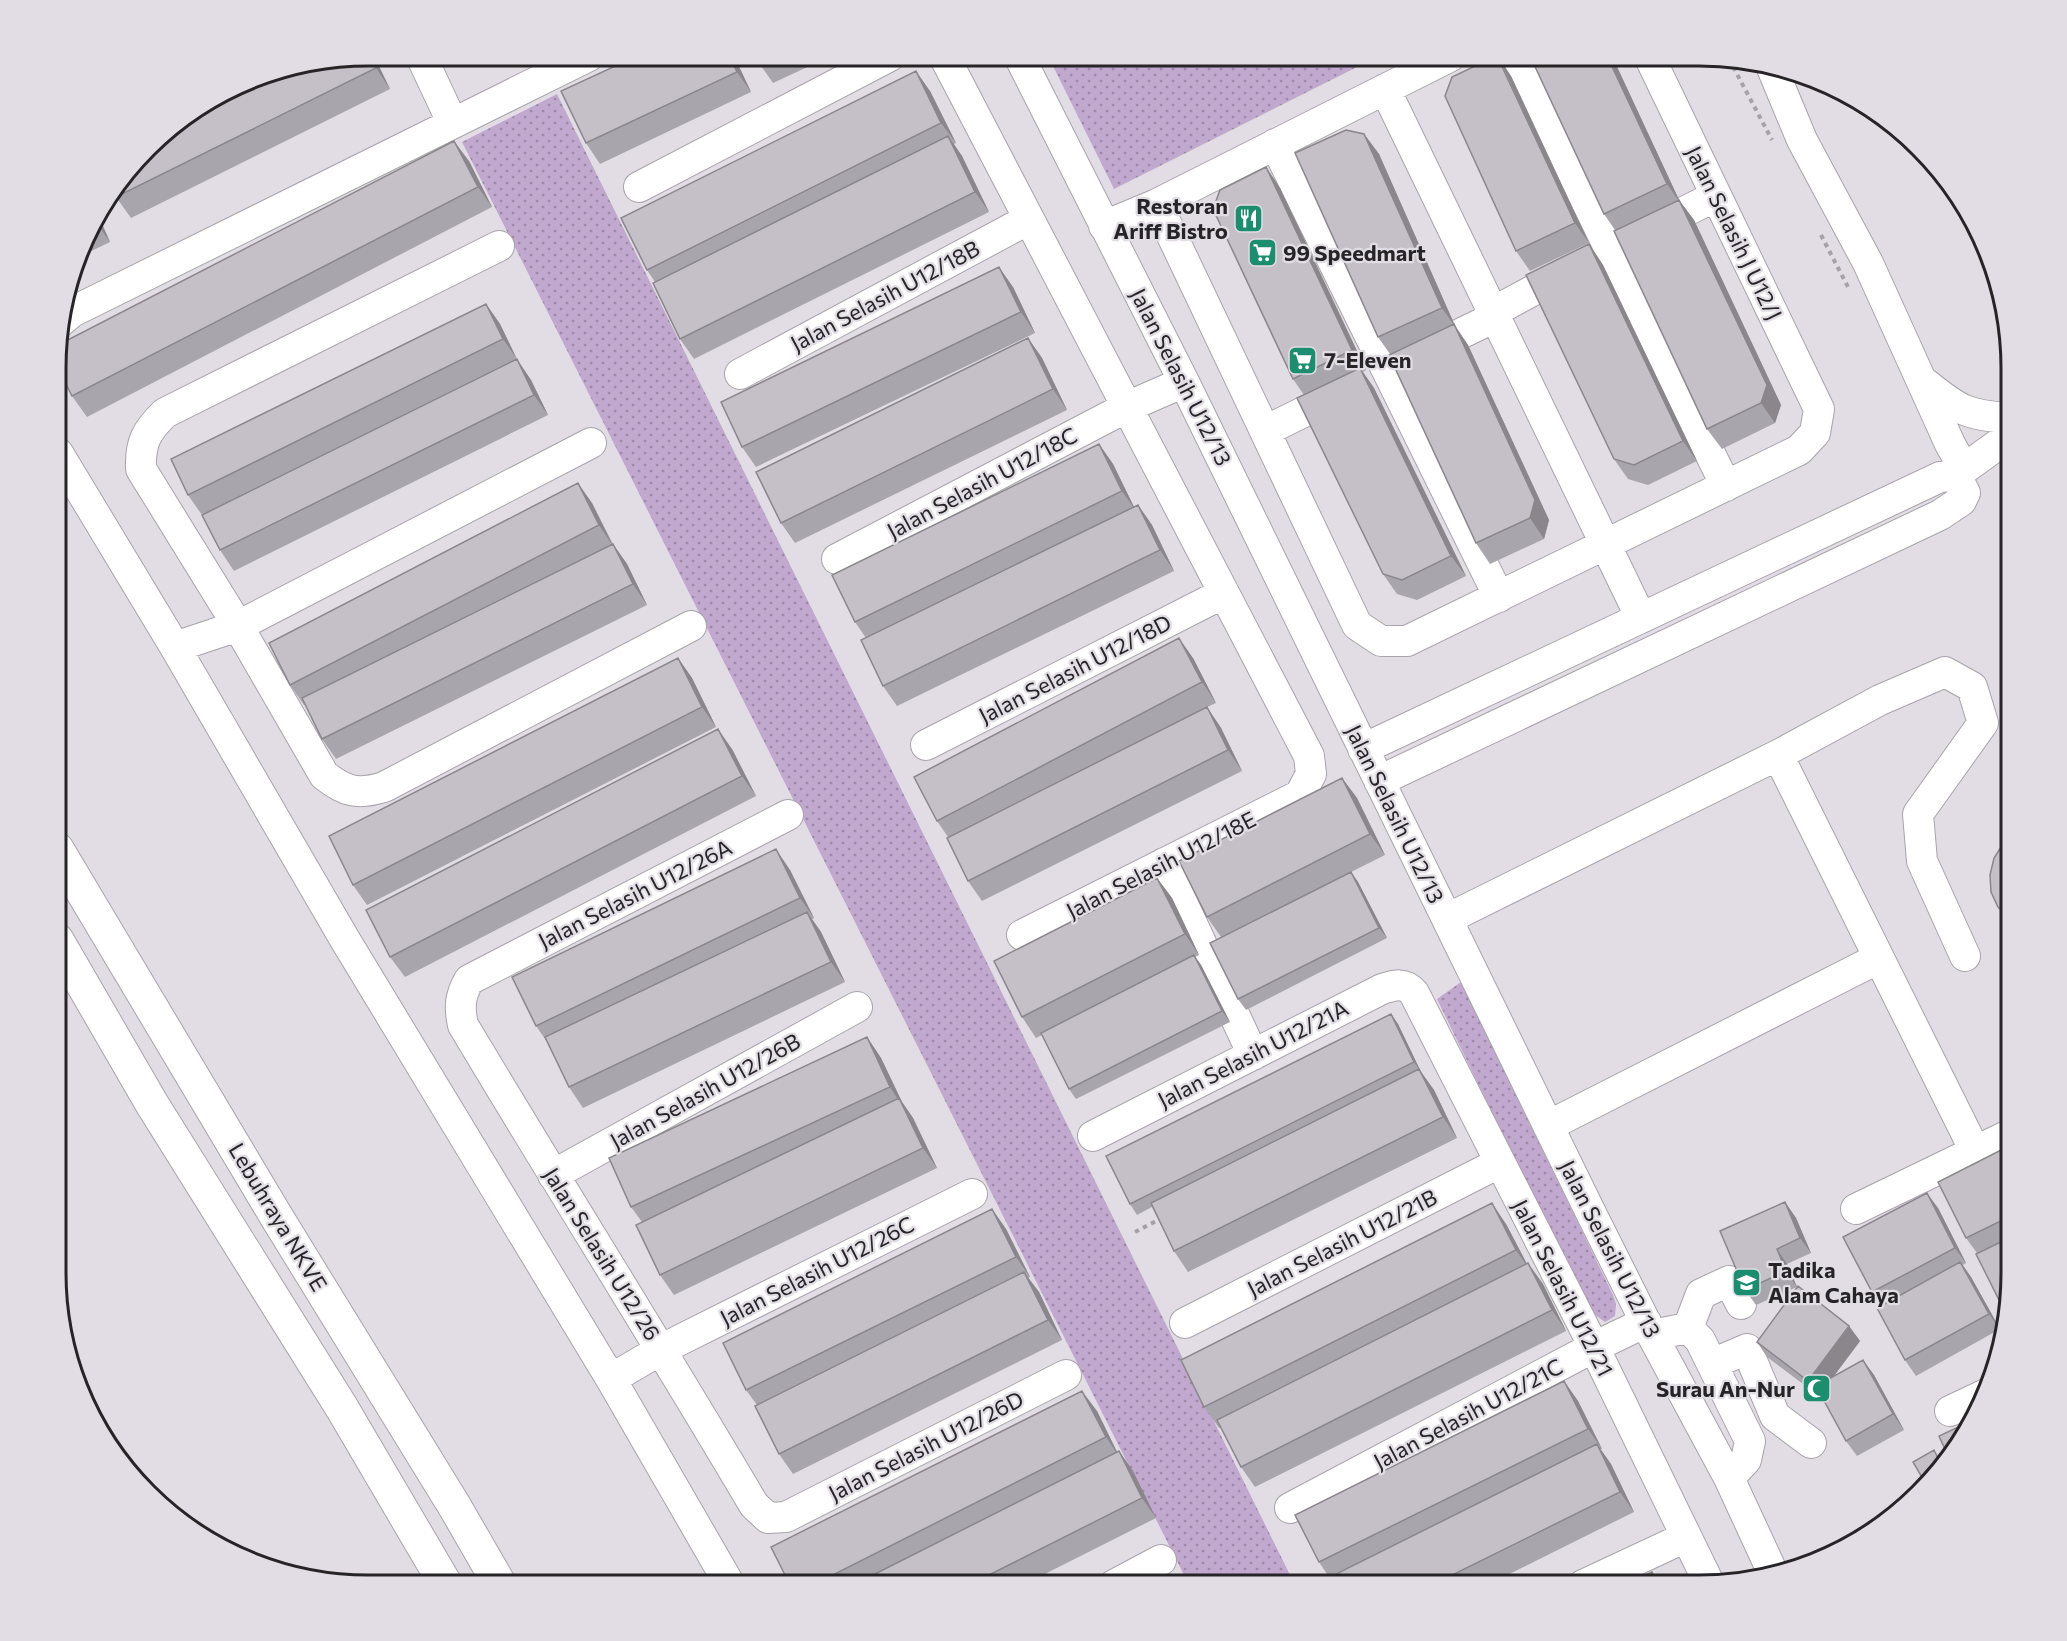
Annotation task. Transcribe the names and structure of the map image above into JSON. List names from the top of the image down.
{
  "streets": {
    "highway": ["Lebuhraya NKVE"],
    "street": [
      "Jalan Selasih J U12/J",
      "Jalan Selasih U12/18B",
      "Jalan Selasih U12/13",
      "Jalan Selasih U12/18C",
      "Jalan Selasih U12/18D",
      "Jalan Selasih U12/18E",
      "Jalan Selasih U12/26A",
      "Jalan Selasih U12/21A",
      "Jalan Selasih U12/26B",
      "Jalan Selasih U12/21B",
      "Jalan Selasih U12/26",
      "Jalan Selasih U12/26C",
      "Jalan Selasih U12/21",
      "Jalan Selasih U12/21C",
      "Jalan Selasih U12/26D"
    ]
  },
  "crossings": [
    ["Jalan Selasih U12/13", "Jalan Selasih U12/18C"],
    ["Jalan Selasih U12/13", "Jalan Selasih U12/21C"],
    ["Jalan Selasih U12/18D", "Jalan Selasih U12/18E"],
    ["Jalan Selasih U12/26A", "Jalan Selasih U12/26"],
    ["Jalan Selasih U12/21A", "Jalan Selasih U12/21"],
    ["Jalan Selasih U12/26B", "Jalan Selasih U12/26"],
    ["Jalan Selasih U12/21B", "Jalan Selasih U12/21"],
    ["Jalan Selasih U12/26", "Jalan Selasih U12/26C"],
    ["Jalan Selasih U12/26", "Jalan Selasih U12/26D"],
    ["Jalan Selasih U12/21", "Jalan Selasih U12/21C"]
  ],
  "places": {
    "restaurant": ["Restoran Ariff Bistro"],
    "supermarket": ["99 Speedmart", "7-Eleven"],
    "school or university": ["Tadika Alam Cahaya"],
    "mosque": ["Surau An-Nur"]
  }
}
